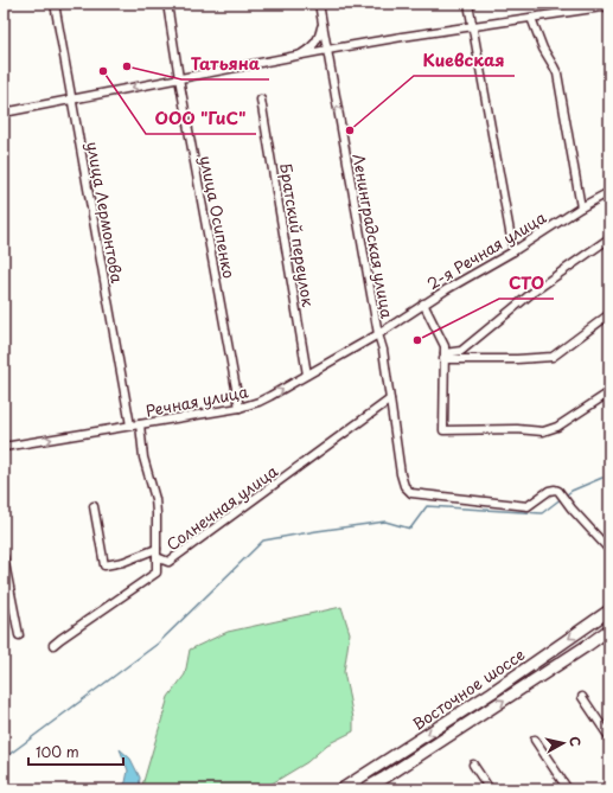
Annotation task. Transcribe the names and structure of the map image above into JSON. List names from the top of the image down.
{
  "streets": {
    "highway": ["Восточное шоссе"],
    "street": [
      "улица Лермонтова",
      "улица Осипенко",
      "Братский переулок",
      "Ленинградская улица",
      "2-я Речная улица",
      "Речная улица",
      "Солнечная улица"
    ]
  },
  "crossings": [
    ["улица Лермонтова", "Речная улица"],
    ["улица Осипенко", "Речная улица"],
    ["Братский переулок", "Речная улица"],
    ["Ленинградская улица", "2-я Речная улица"],
    ["Ленинградская улица", "Речная улица"],
    ["Ленинградская улица", "Солнечная улица"],
    ["2-я Речная улица", "Речная улица"]
  ],
  "one_way": ["Ленинградская улица", "Речная улица"],
  "places": [
    "Татьяна",
    "ООО \"ГиС\"",
    "Киевская",
    "СТО"
  ],
  "scale_bar": "100 m",
  "north": "right"
}
